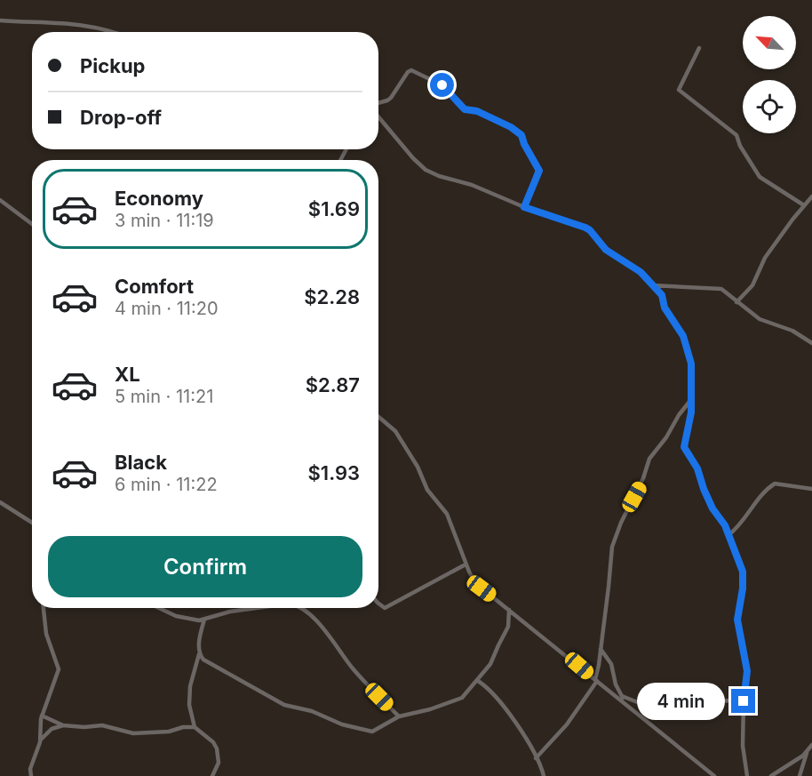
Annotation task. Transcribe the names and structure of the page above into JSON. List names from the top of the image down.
{
  "north": "top left",
  "page": {
    "banner": ["Pickup", "Drop-off"],
    "list": [
      {
        "name": "Economy",
        "note": "3 min · 11:19",
        "value": "$1.69"
      },
      {
        "name": "Comfort",
        "note": "4 min · 11:20",
        "value": "$2.28"
      },
      {
        "name": "XL",
        "note": "5 min · 11:21",
        "value": "$2.87"
      },
      {
        "name": "Black",
        "note": "6 min · 11:22",
        "value": "$1.93"
      }
    ],
    "buttons": "Confirm",
    "bubble": "4 min"
  }
}
